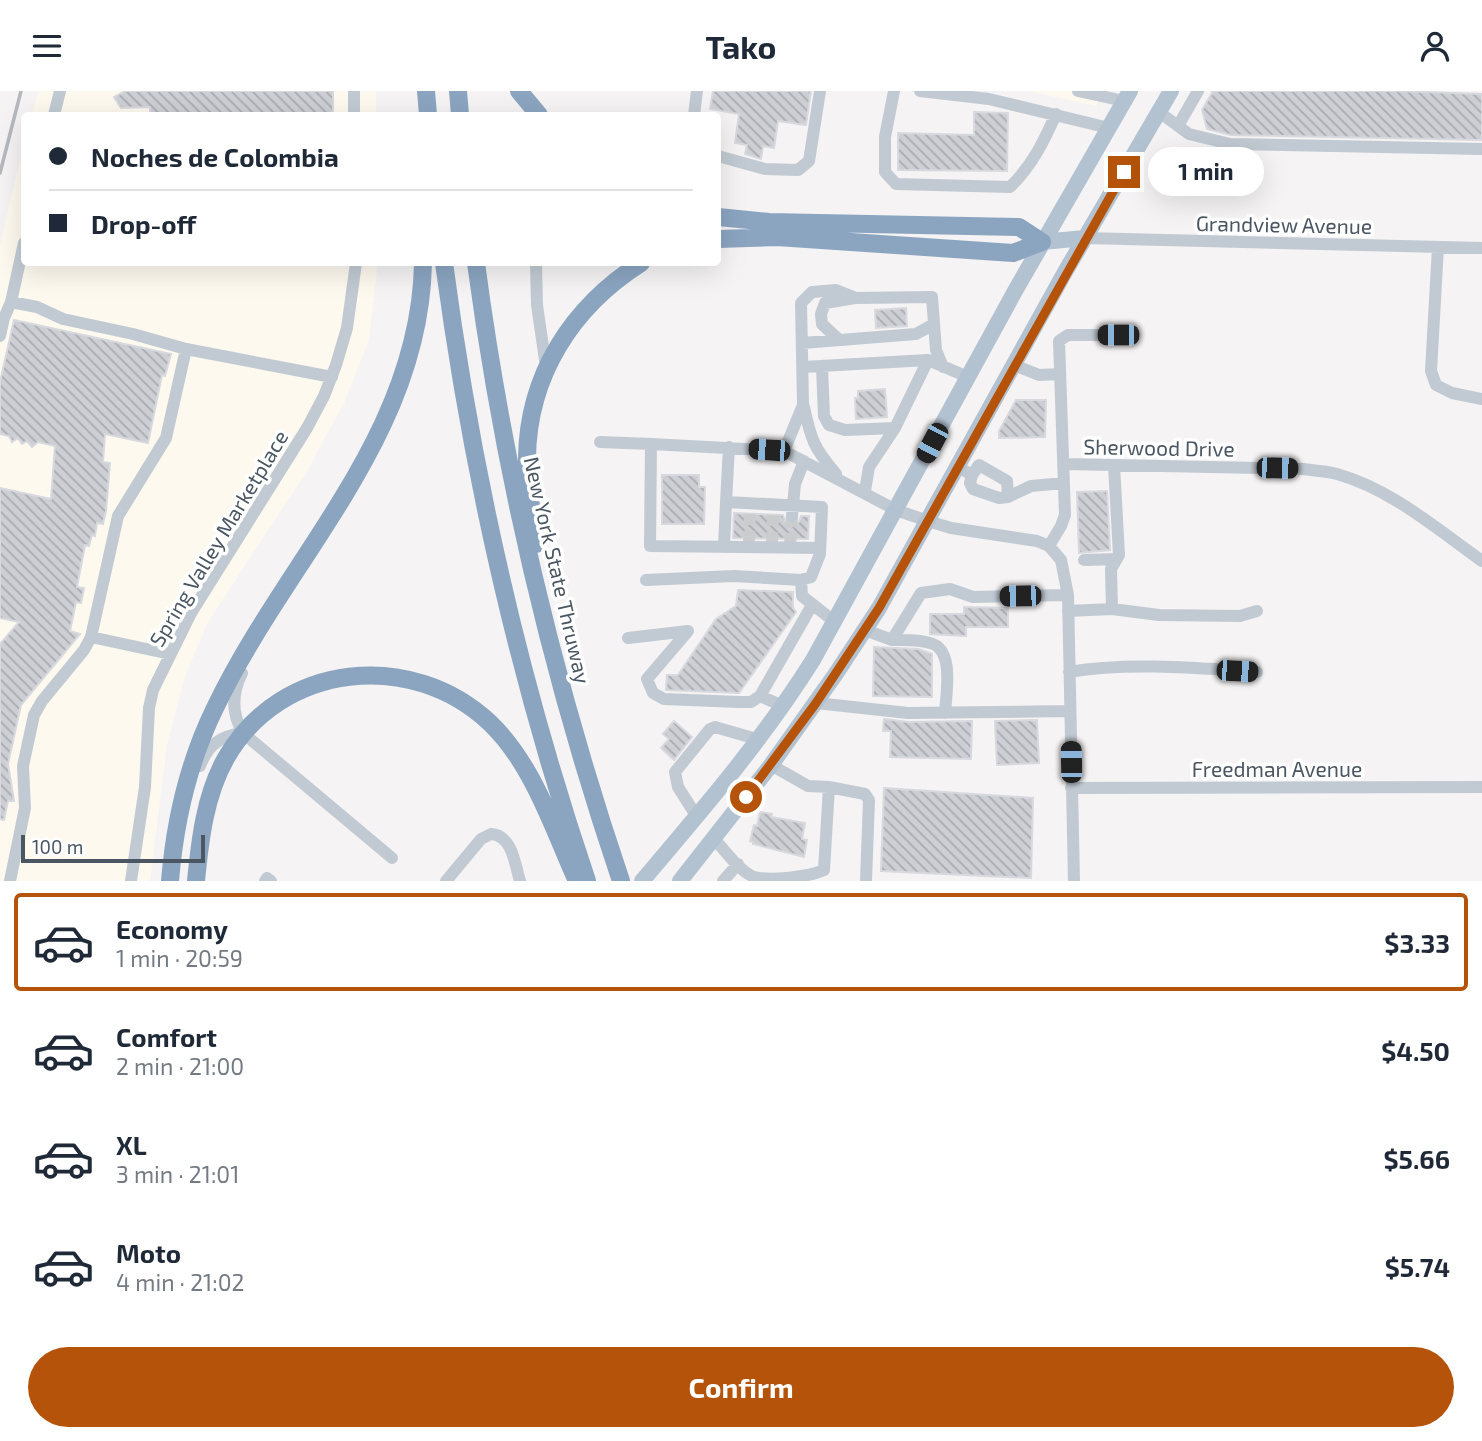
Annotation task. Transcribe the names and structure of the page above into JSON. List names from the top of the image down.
{
  "streets": {
    "highway": ["New York State Thruway"],
    "street": [
      "Grandview Avenue",
      "Sherwood Drive",
      "Spring Valley Marketplace",
      "Freedman Avenue"
    ]
  },
  "scale_bar": "100 m",
  "page": {
    "header": "Tako",
    "banner": ["Noches de Colombia", "Drop-off"],
    "bubble": "1 min",
    "scale": "100 m",
    "list": [
      {
        "name": "Economy",
        "note": "1 min · 20:59",
        "value": "$3.33"
      },
      {
        "name": "Comfort",
        "note": "2 min · 21:00",
        "value": "$4.50"
      },
      {
        "name": "XL",
        "note": "3 min · 21:01",
        "value": "$5.66"
      },
      {
        "name": "Moto",
        "note": "4 min · 21:02",
        "value": "$5.74"
      }
    ],
    "buttons": "Confirm"
  }
}
